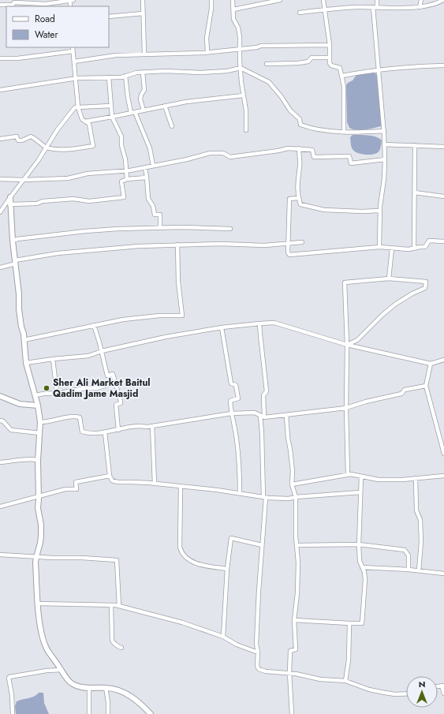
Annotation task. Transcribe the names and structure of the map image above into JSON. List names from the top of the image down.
{
  "places": ["Sher Ali Market Baitul Qadim Jame Masjid"],
  "legend": ["Road", "Water"],
  "north": "top"
}
